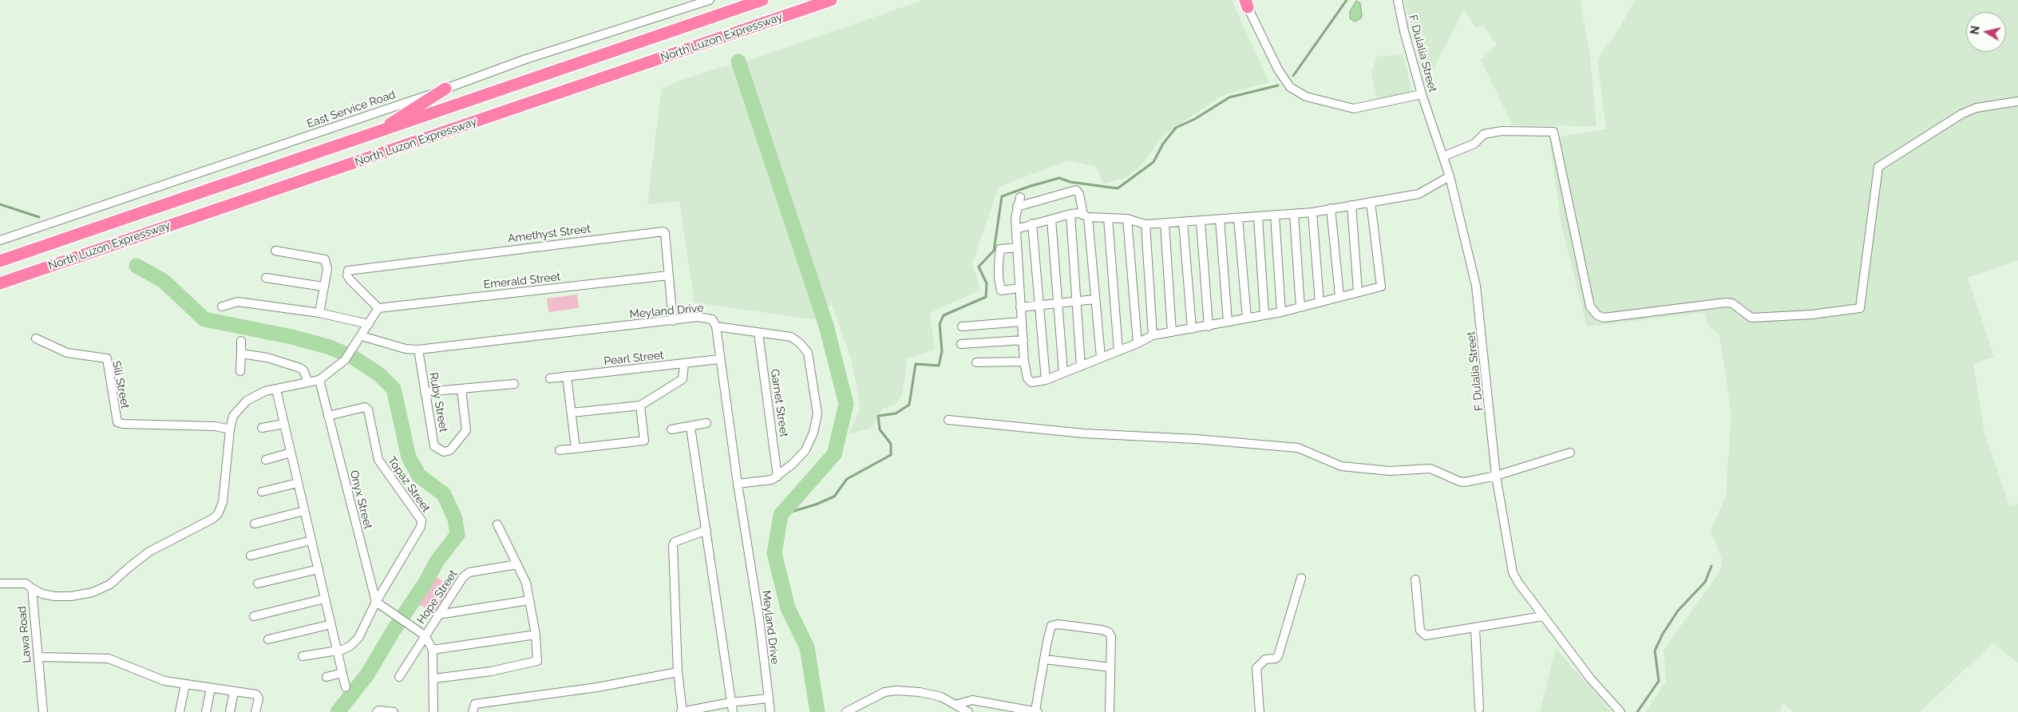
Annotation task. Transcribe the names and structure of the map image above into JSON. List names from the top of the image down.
{
  "streets": {
    "highway": ["North Luzon Expressway"],
    "street": [
      "F. Dulalia Street",
      "East Service Road",
      "Amethyst Street",
      "Emerald Street",
      "Meyland Drive",
      "Pearl Street",
      "Sili Street",
      "Ruby Street",
      "Garnet Street",
      "Topaz Street",
      "Onyx Street",
      "Hope Street",
      "Lawa Road"
    ]
  },
  "crossings": [
    ["Amethyst Street", "Emerald Street"],
    ["Amethyst Street", "Meyland Drive"],
    ["Meyland Drive", "Pearl Street"],
    ["Meyland Drive", "Ruby Street"],
    ["Topaz Street", "Onyx Street"]
  ],
  "north": "left"
}
